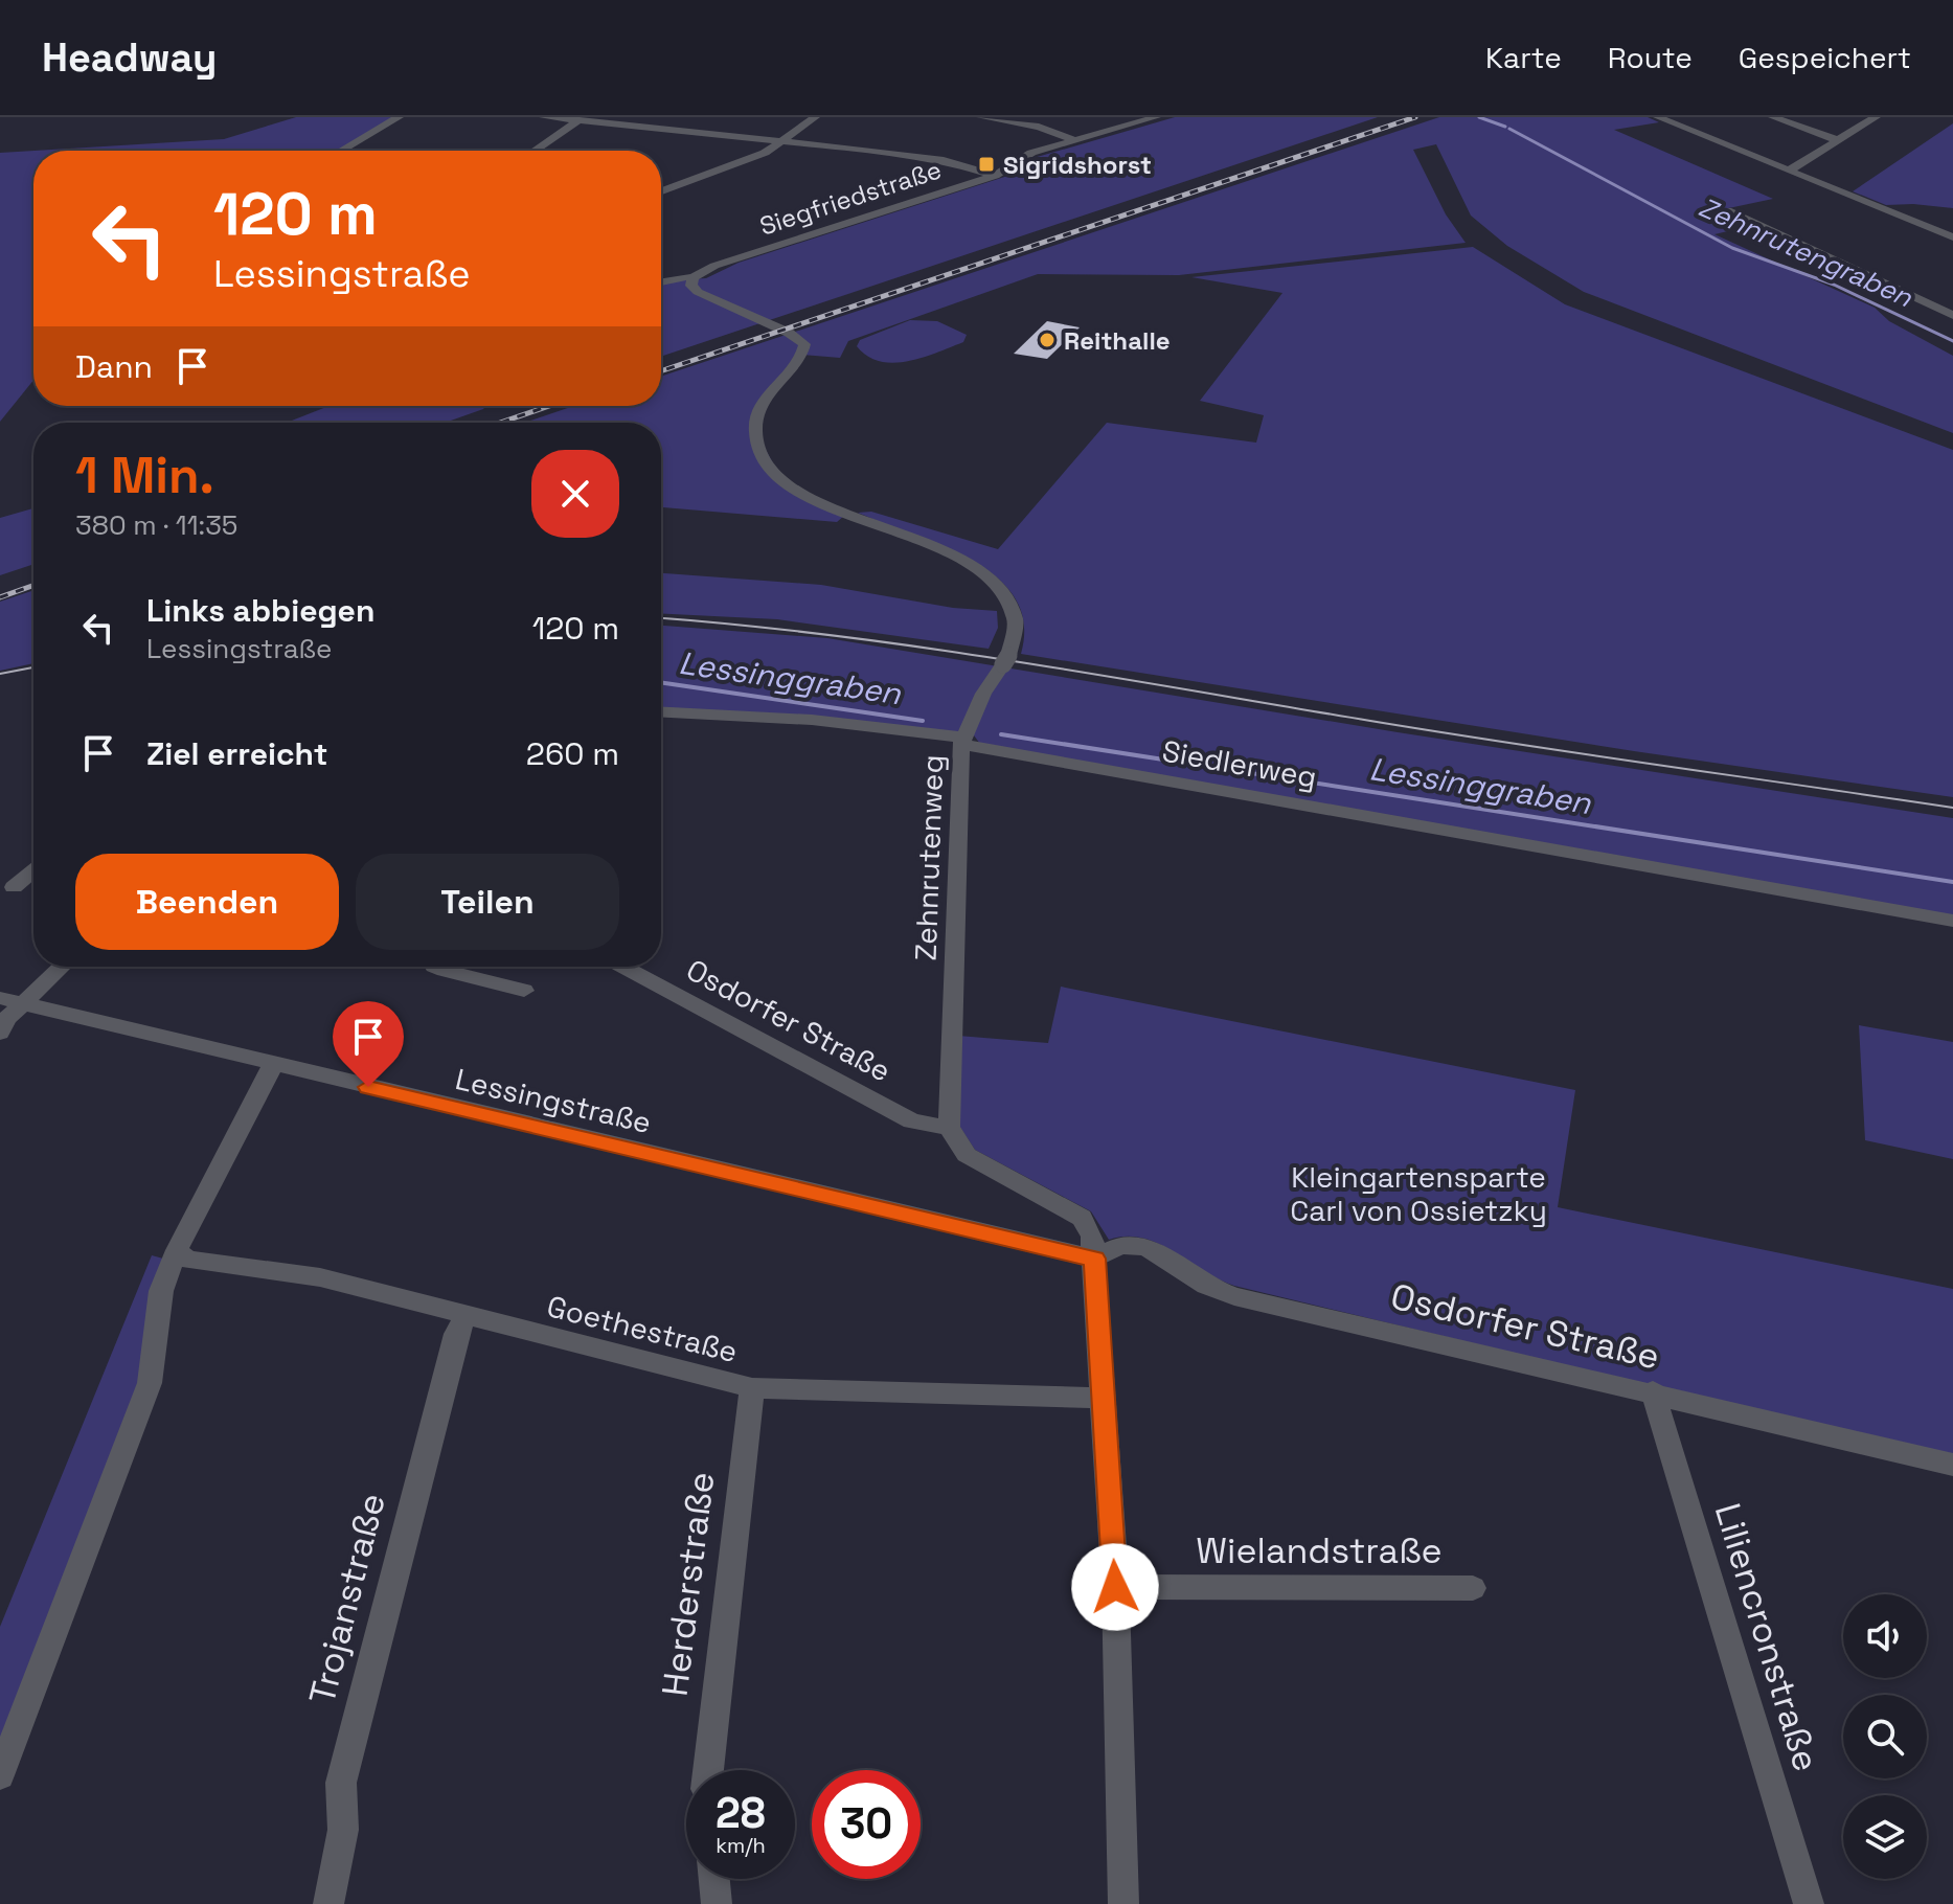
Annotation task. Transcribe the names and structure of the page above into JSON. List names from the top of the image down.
{
  "streets": {
    "street": [
      "Siegfriedstraße",
      "Siedlerweg",
      "Zehnrutenweg",
      "Osdorfer Straße",
      "Lessingstraße",
      "Goethestraße",
      "Wielandstraße",
      "Herderstraße",
      "Trojanstraße",
      "Liliencronstraße"
    ]
  },
  "crossings": [
    ["Siegfriedstraße", "Zehnrutenweg"],
    ["Siedlerweg", "Zehnrutenweg"],
    ["Zehnrutenweg", "Osdorfer Straße"],
    ["Osdorfer Straße", "Lessingstraße"],
    ["Osdorfer Straße", "Liliencronstraße"],
    ["Goethestraße", "Herderstraße"],
    ["Goethestraße", "Trojanstraße"]
  ],
  "water": ["Zehnrutengraben", "Lessinggraben"],
  "parks": ["Kleingartensparte Carl von Ossietzky"],
  "places": {
    "transit": ["Sigridshorst"],
    "other": ["Reithalle"]
  },
  "page": {
    "header": "Headway",
    "nav": ["Karte", "Route", "Gespeichert"],
    "turn": ["120 m", "Lessingstraße"],
    "then": "Dann",
    "heading": ["1 Min.", "380 m · 11:35"],
    "list": [
      {
        "name": "Links abbiegen",
        "note": "Lessingstraße",
        "value": "120 m"
      },
      {
        "name": "Ziel erreicht",
        "value": "260 m"
      }
    ],
    "buttons": ["Beenden", "Teilen"],
    "speed": "28 km/h",
    "limit": "30"
  }
}
